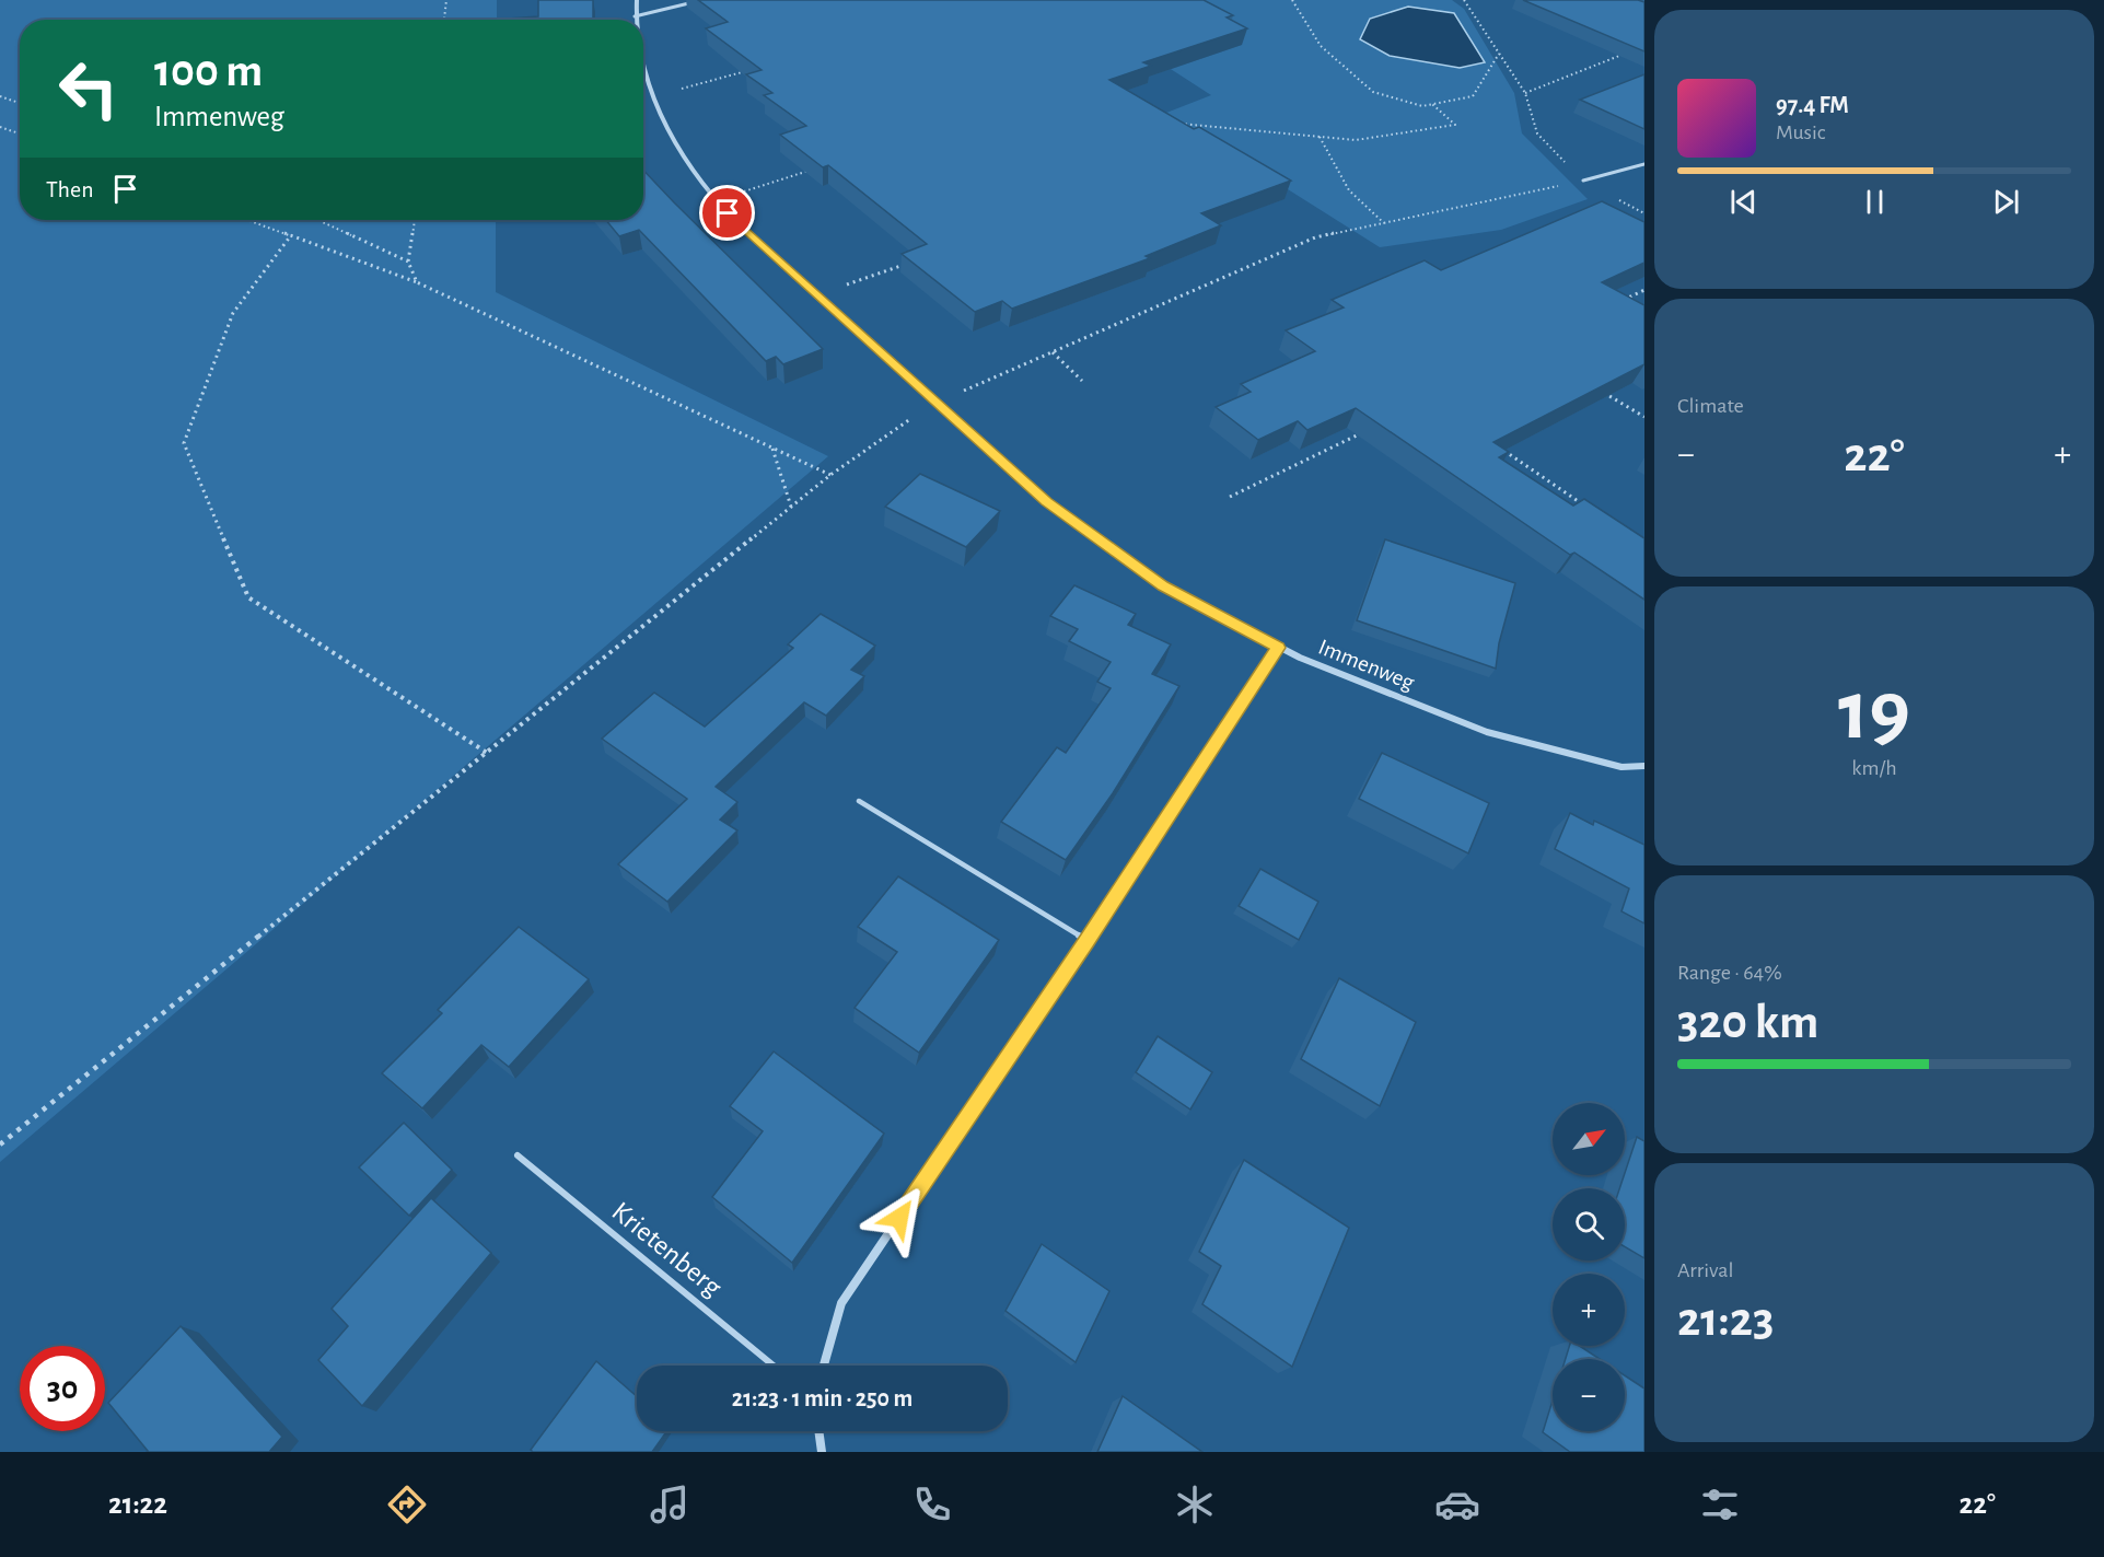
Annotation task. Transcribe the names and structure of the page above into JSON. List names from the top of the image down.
{
  "streets": {
    "street": ["Immenweg"],
    "lane": ["Krietenberg"]
  },
  "north": "top right",
  "page": {
    "turn": ["100 m", "Immenweg"],
    "song": ["97.4 FM", "Music"],
    "then": "Then",
    "tile": [
      "Climate",
      ["19", "km/h"],
      ["Range · 64%", "320 km"],
      ["Arrival", "21:23"]
    ],
    "heat": ["−", "22°", "+"],
    "map_buttons": ["+", "−"],
    "limit": "30",
    "trip": "21:23 · 1 min · 250 m",
    "tabs": ["21:22", "22°"]
  }
}
